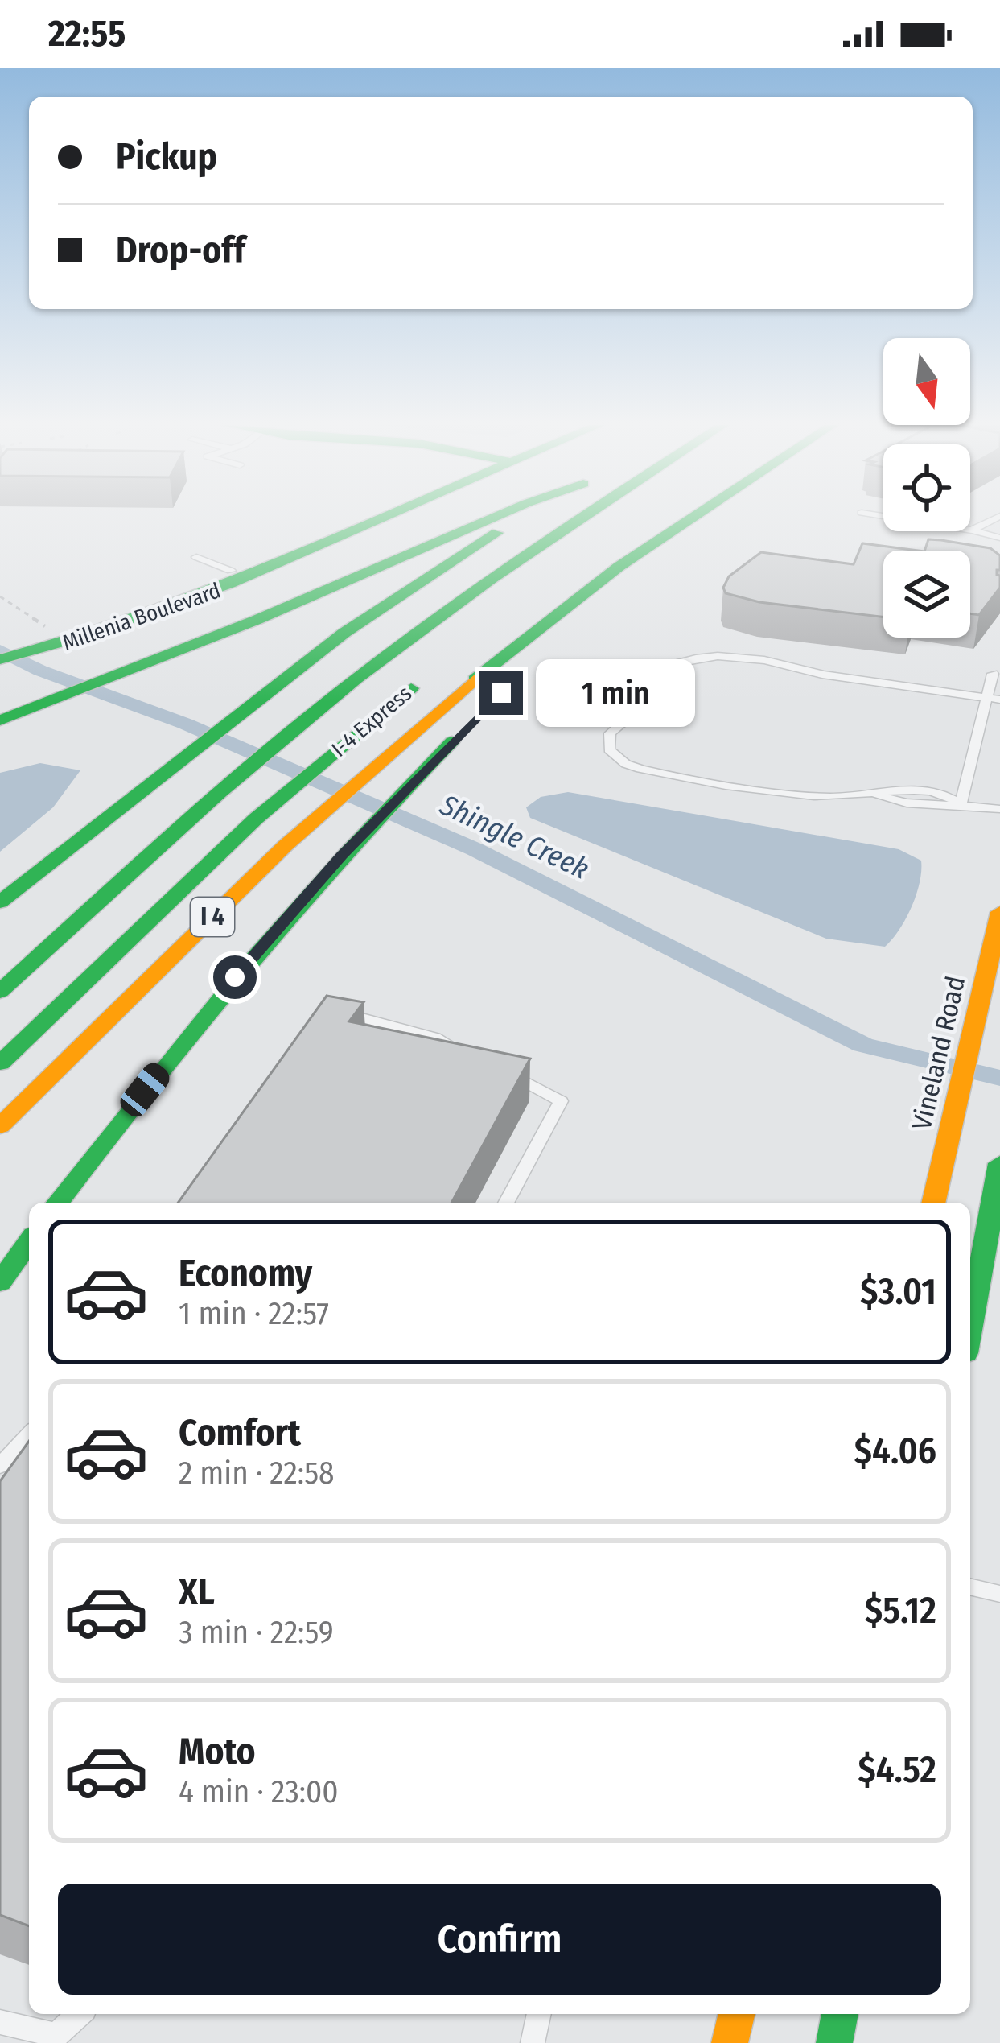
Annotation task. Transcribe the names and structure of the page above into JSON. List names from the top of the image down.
{
  "streets": {
    "main road": [
      "Millenia Boulevard",
      "I-4 Express",
      "I 4",
      "Vineland Road"
    ]
  },
  "water": ["Shingle Creek"],
  "north": "bottom",
  "page": {
    "status": "22:55",
    "banner": ["Pickup", "Drop-off"],
    "bubble": "1 min",
    "list": [
      {
        "name": "Economy",
        "note": "1 min · 22:57",
        "value": "$3.01"
      },
      {
        "name": "Comfort",
        "note": "2 min · 22:58",
        "value": "$4.06"
      },
      {
        "name": "XL",
        "note": "3 min · 22:59",
        "value": "$5.12"
      },
      {
        "name": "Moto",
        "note": "4 min · 23:00",
        "value": "$4.52"
      }
    ],
    "buttons": "Confirm"
  }
}
